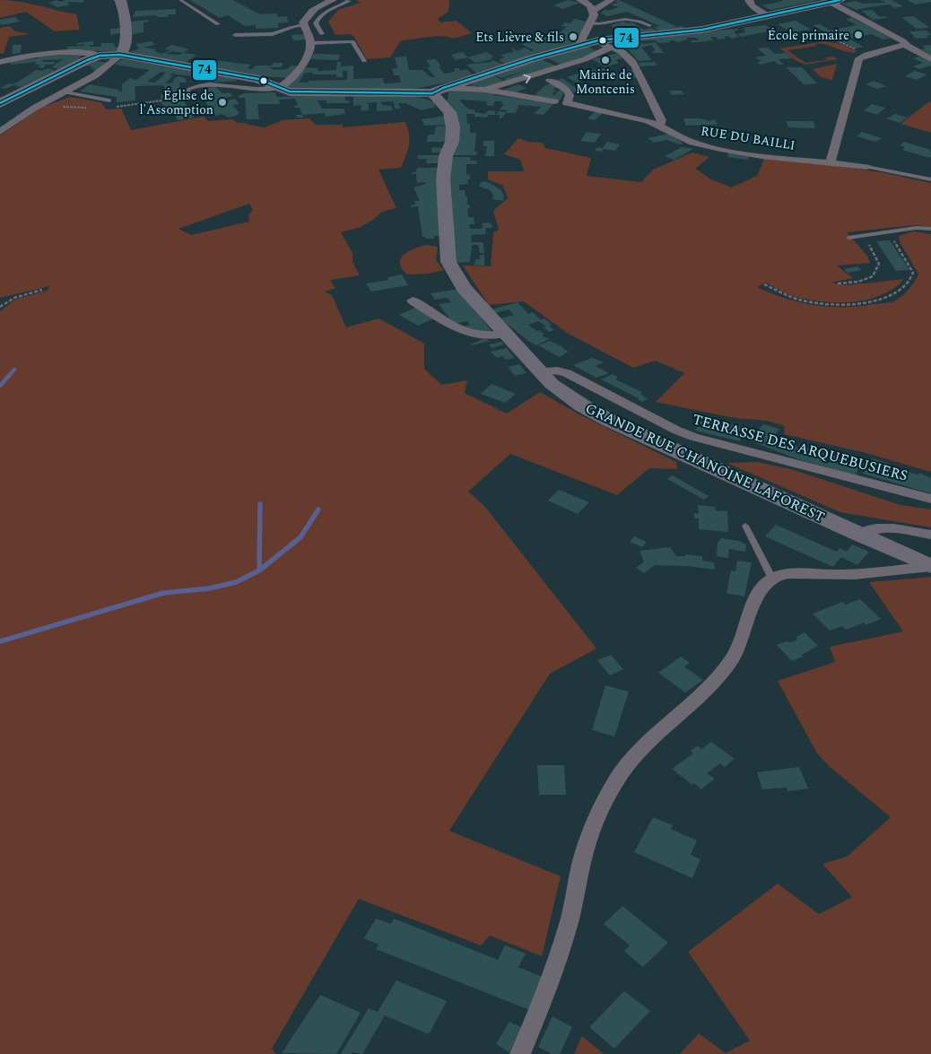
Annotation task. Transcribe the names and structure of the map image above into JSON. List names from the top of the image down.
{
  "streets": {
    "main road": ["GRANDE RUE CHANOINE LAFOREST"],
    "street": ["RUE DU BAILLI", "TERRASSE DES ARQUEBUSIERS"]
  },
  "crossings": [
    ["TERRASSE DES ARQUEBUSIERS", "GRANDE RUE CHANOINE LAFOREST"]
  ],
  "places": [
    "École primaire",
    "Ets Lièvre & fils",
    "Mairie de Montcenis",
    "Église de l'Assomption"
  ],
  "lines": ["transit line 74"]
}
